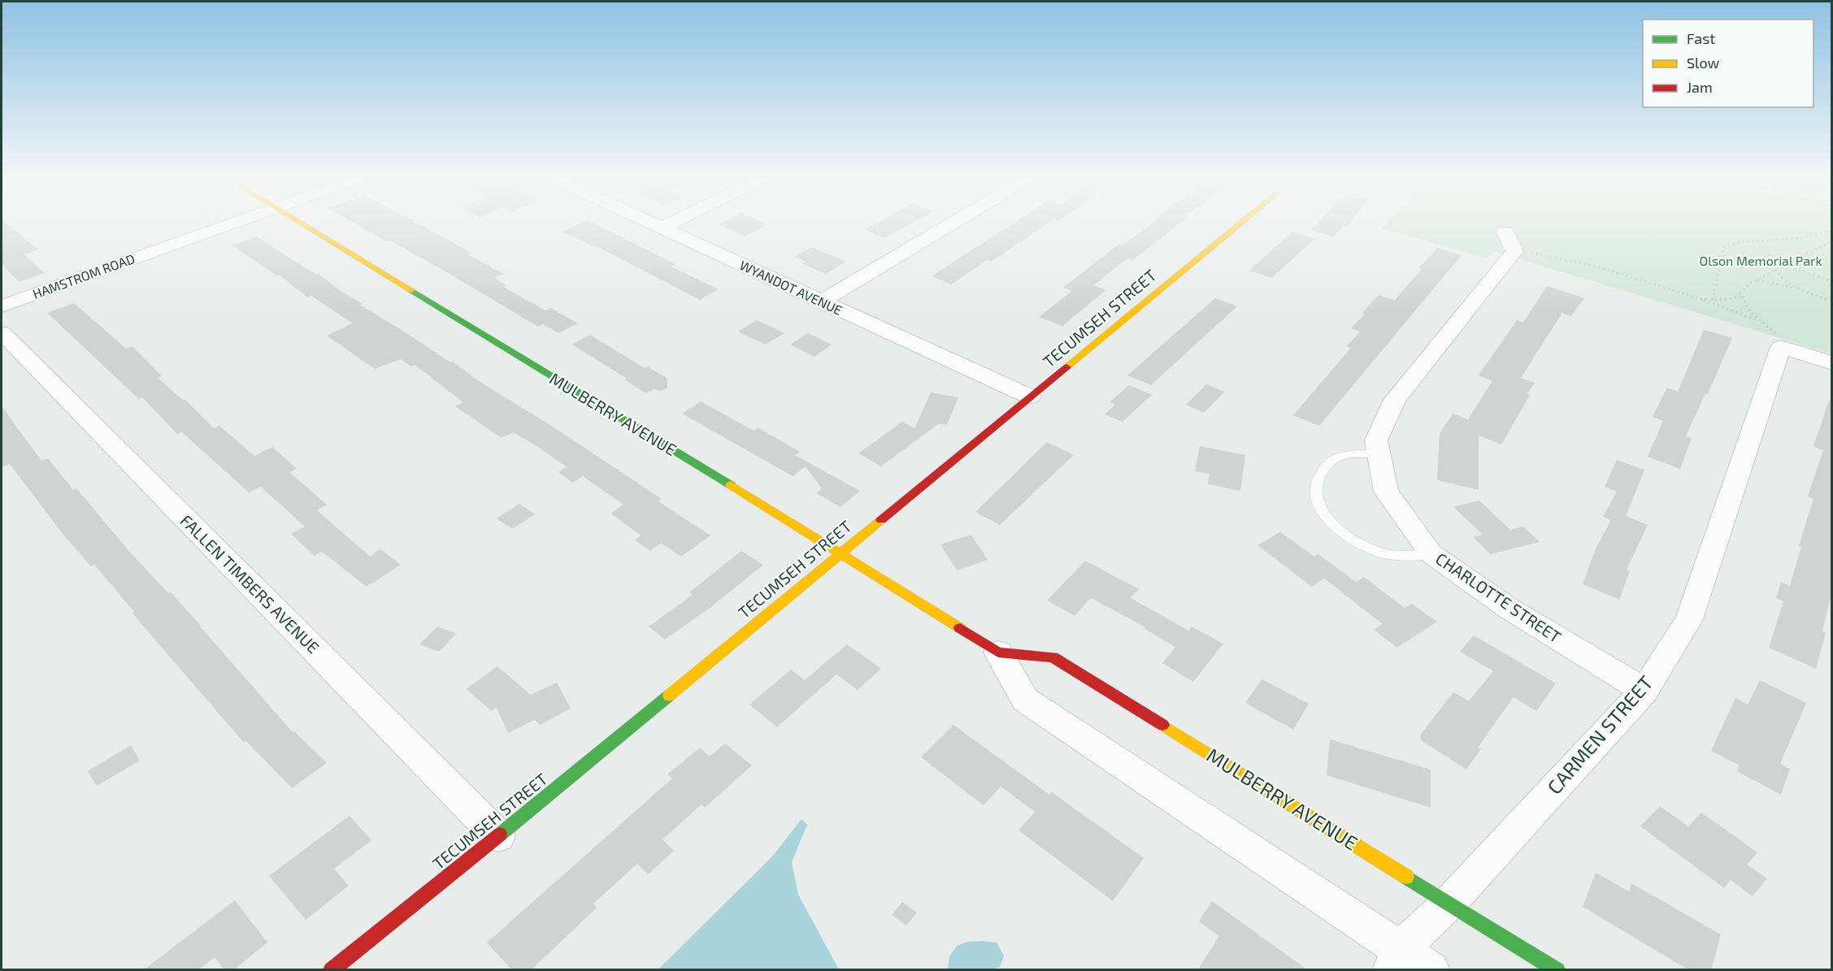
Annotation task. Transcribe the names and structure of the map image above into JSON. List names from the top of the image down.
{
  "streets": {
    "street": [
      "HAMSTROM ROAD",
      "WYANDOT AVENUE",
      "TECUMSEH STREET",
      "MULBERRY AVENUE",
      "FALLEN TIMBERS AVENUE",
      "CHARLOTTE STREET",
      "CARMEN STREET"
    ]
  },
  "crossings": [
    ["WYANDOT AVENUE", "TECUMSEH STREET"],
    ["TECUMSEH STREET", "MULBERRY AVENUE"],
    ["TECUMSEH STREET", "FALLEN TIMBERS AVENUE"],
    ["MULBERRY AVENUE", "CARMEN STREET"],
    ["CHARLOTTE STREET", "CARMEN STREET"]
  ],
  "parks": ["Olson Memorial Park"],
  "legend": ["Fast", "Slow", "Jam"]
}
